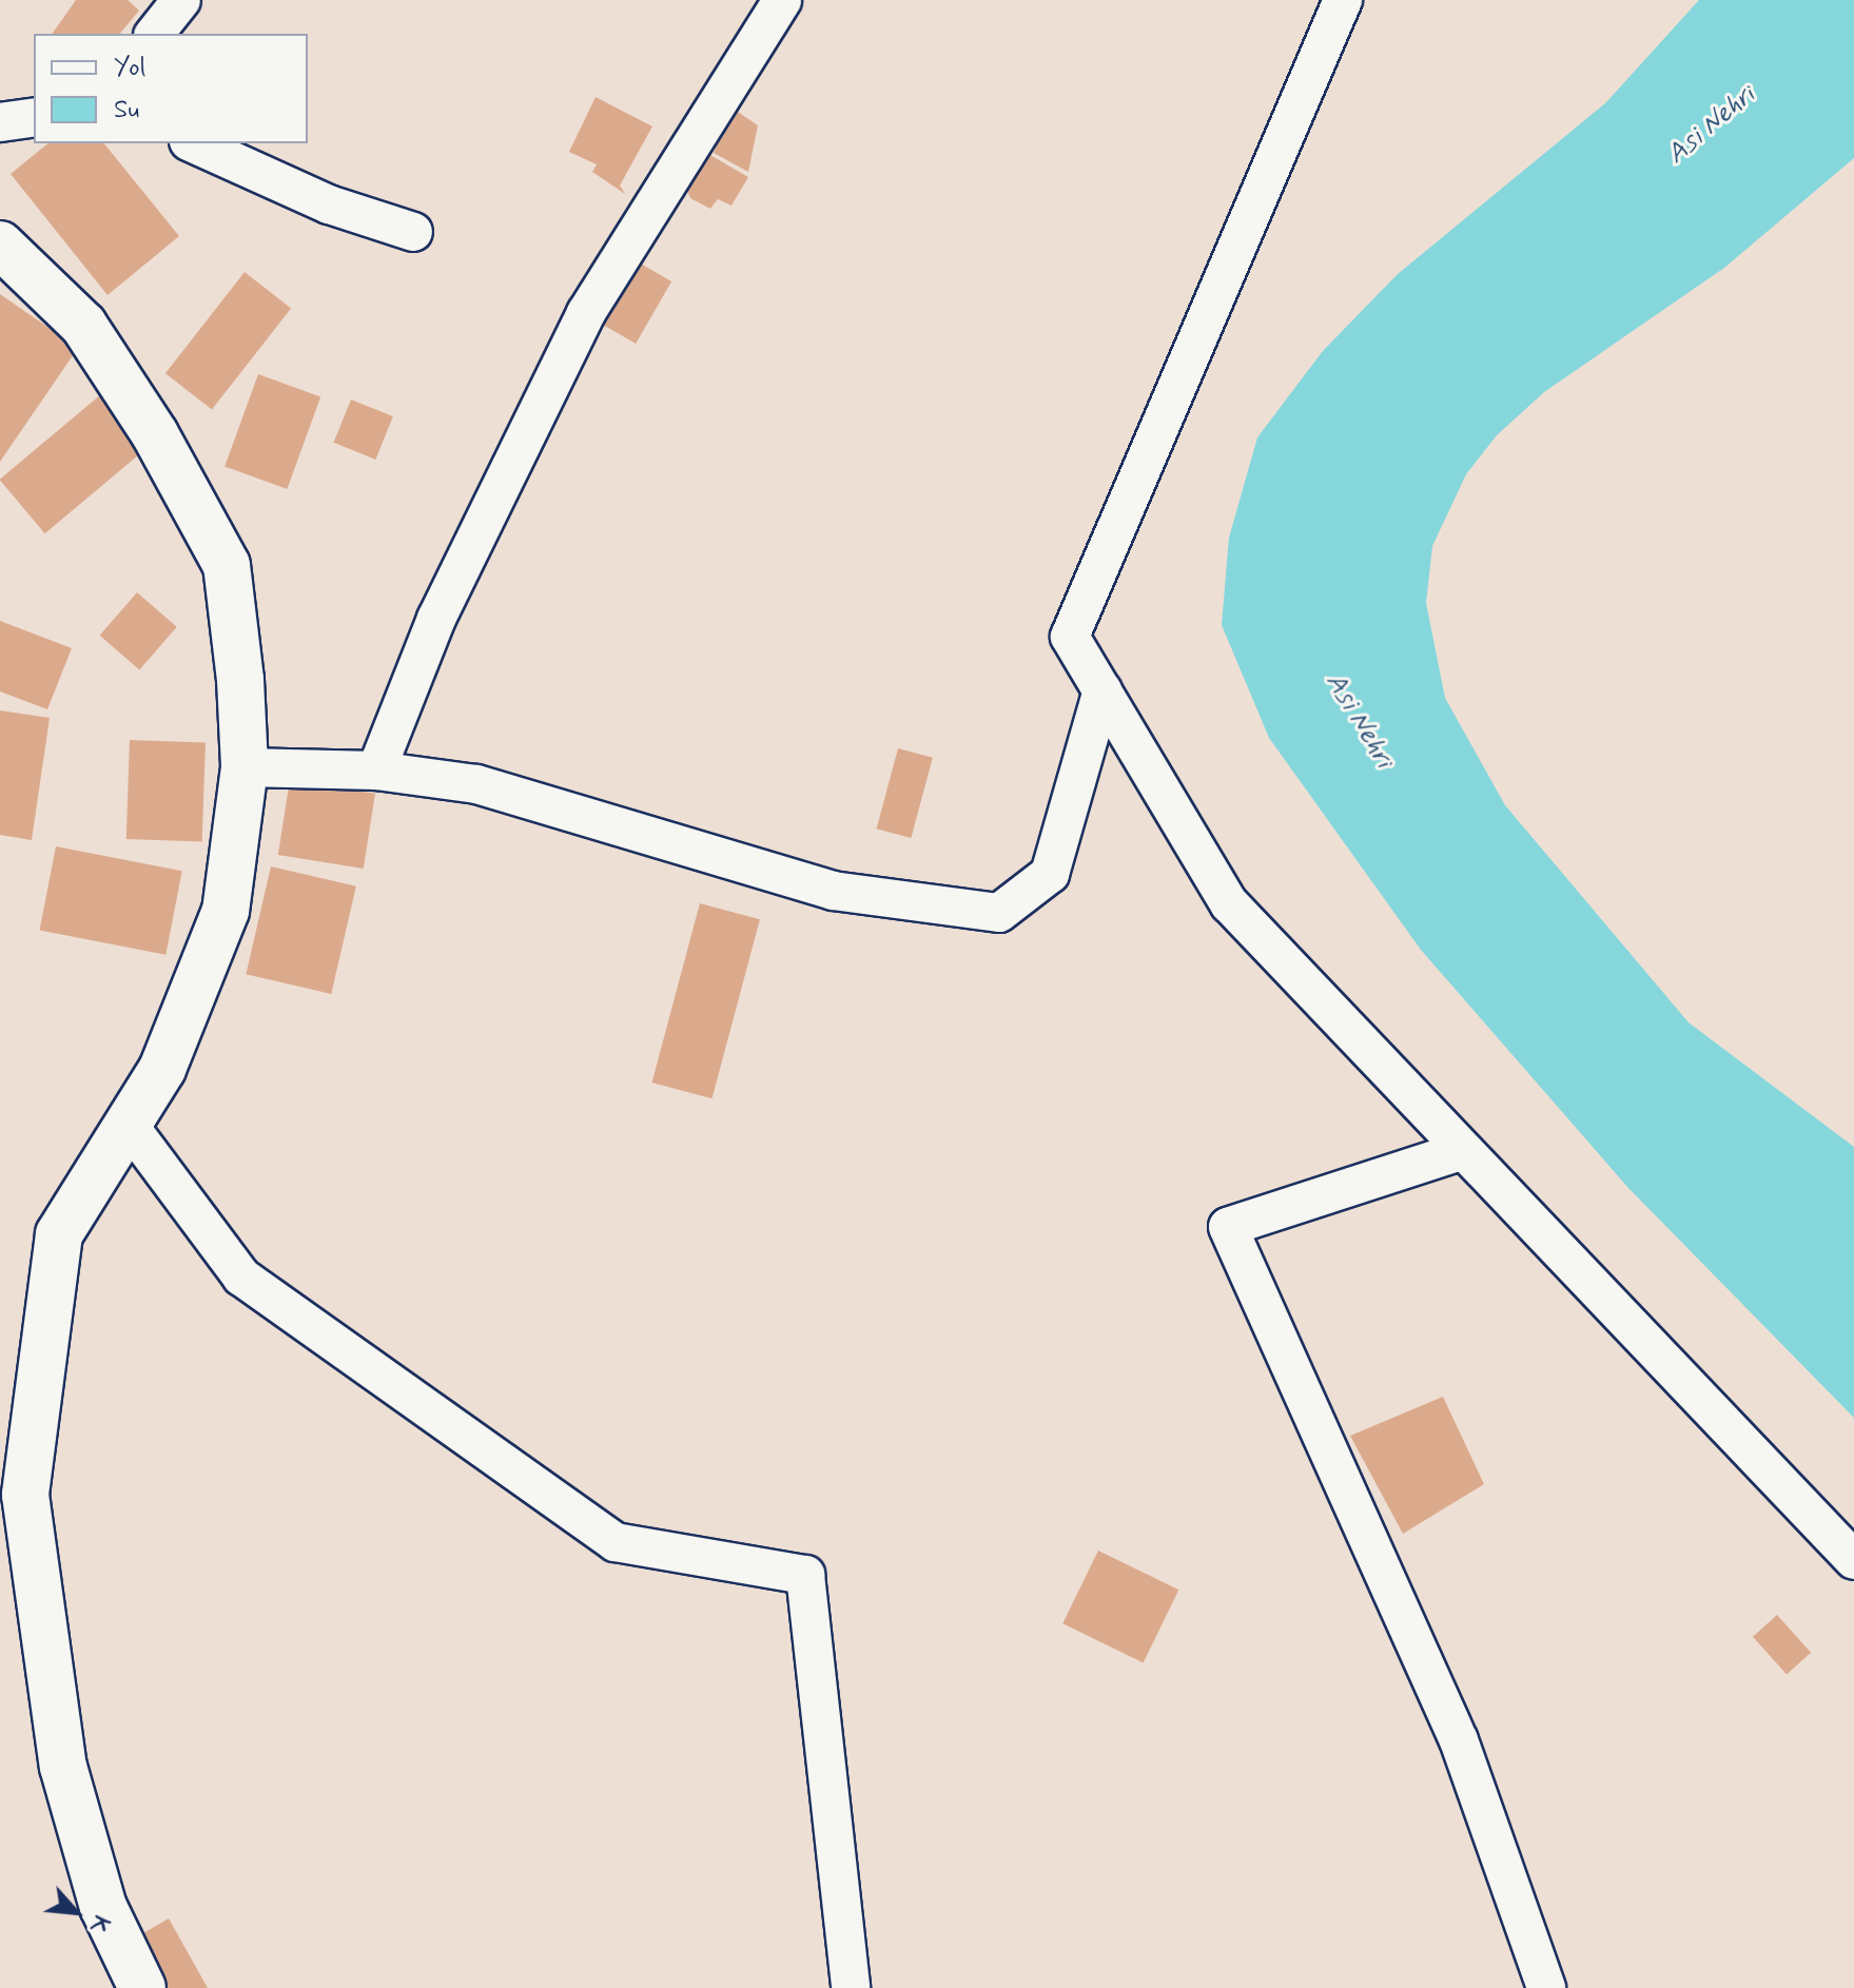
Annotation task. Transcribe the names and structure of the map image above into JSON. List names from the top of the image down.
{
  "water": ["Asi Nehri"],
  "legend": ["Yol", "Su"],
  "north": "bottom right"
}
